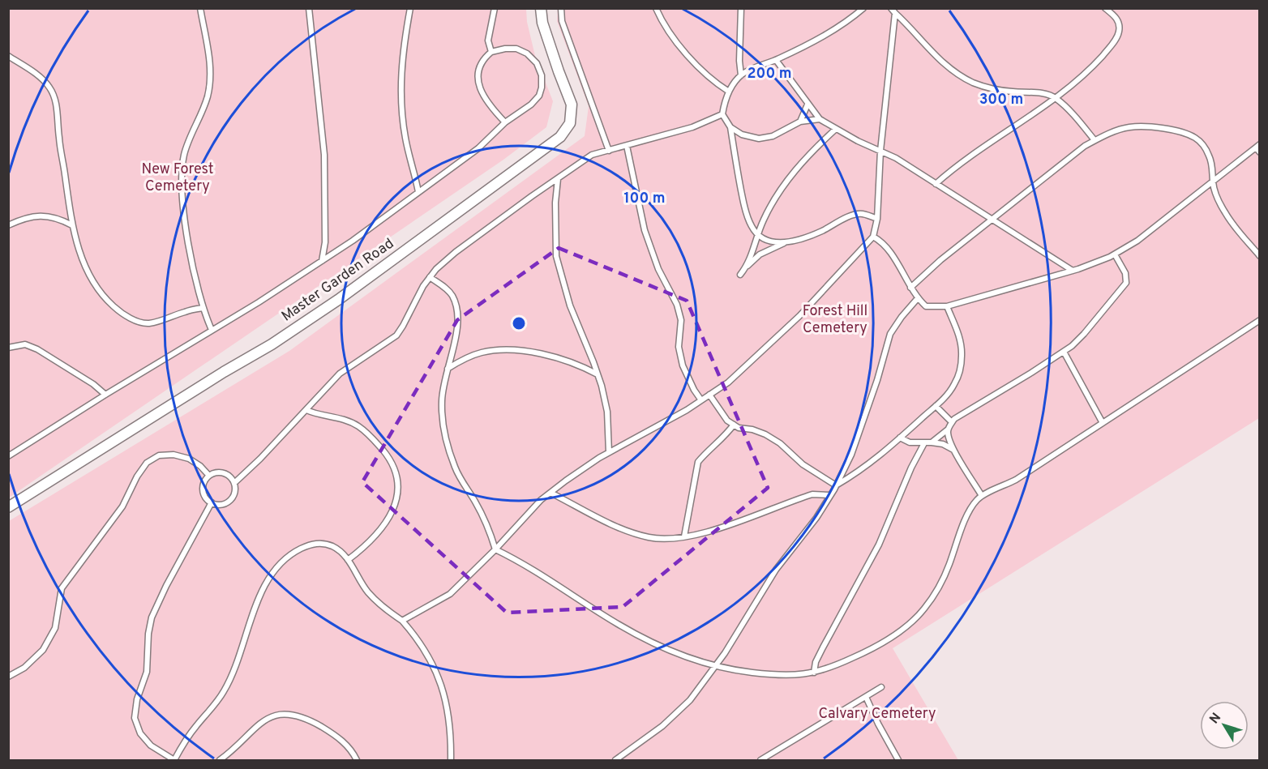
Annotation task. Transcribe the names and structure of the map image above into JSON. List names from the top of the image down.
{
  "streets": {
    "street": ["Master Garden Road"]
  },
  "parks": ["New Forest Cemetery", "Forest Hill Cemetery", "Calvary Cemetery"],
  "north": "top left",
  "rings": ["200 m", "300 m", "100 m"]
}
